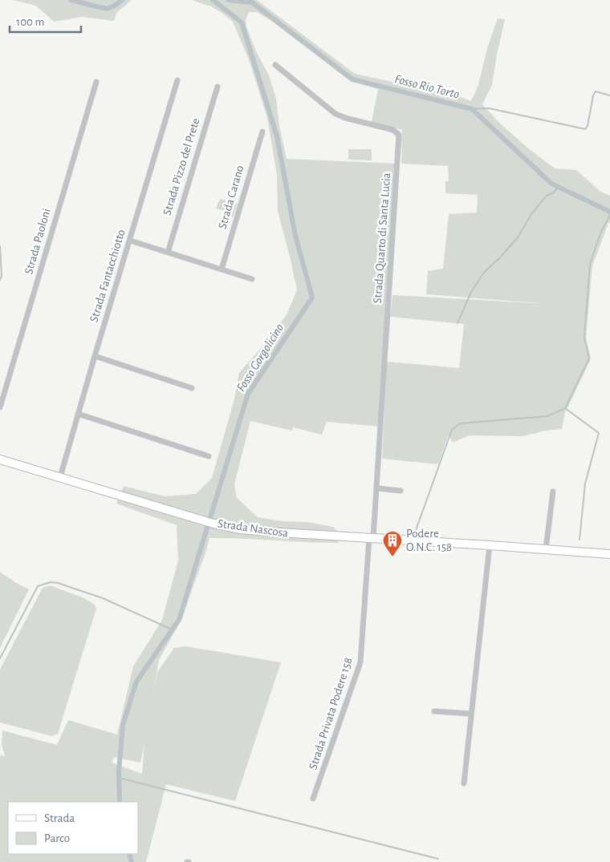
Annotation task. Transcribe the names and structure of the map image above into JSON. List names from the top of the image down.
{
  "streets": {
    "street": [
      "Strada Pizzo del Prete",
      "Strada Carano",
      "Strada Quarto di Santa Lucia",
      "Strada Paoloni",
      "Strada Fantacchiotto",
      "Strada Nascosa",
      "Strada Privata Podere 158"
    ]
  },
  "crossings": [
    ["Strada Quarto di Santa Lucia", "Strada Nascosa"],
    ["Strada Quarto di Santa Lucia", "Strada Privata Podere 158"],
    ["Strada Fantacchiotto", "Strada Nascosa"],
    ["Strada Nascosa", "Strada Privata Podere 158"]
  ],
  "water": ["Fosso Rio Torto", "Fosso Gorgolicino"],
  "places": {
    "building": ["Podere O.N.C. 158"]
  },
  "legend": ["Strada", "Parco"],
  "scale_bar": "100 m"
}
